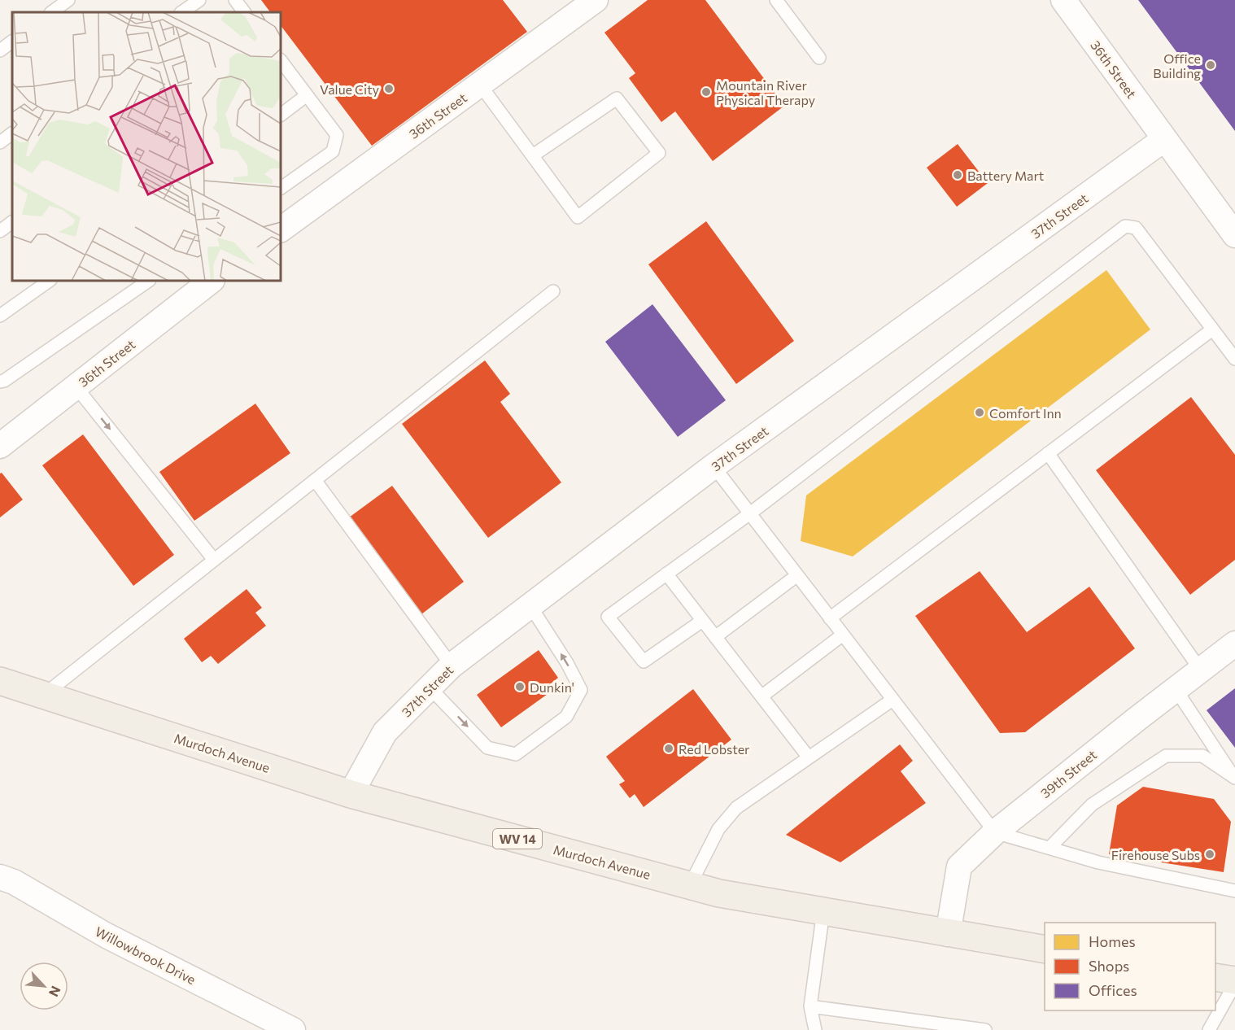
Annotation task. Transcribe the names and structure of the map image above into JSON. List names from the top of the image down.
{
  "streets": {
    "main road": ["Murdoch Avenue", "WV 14"],
    "street": [
      "36th Street",
      "37th Street",
      "39th Street",
      "Willowbrook Drive"
    ]
  },
  "crossings": [
    ["36th Street", "37th Street"],
    ["37th Street", "Murdoch Avenue"],
    ["Murdoch Avenue", "39th Street"]
  ],
  "places": [
    "Office Building",
    "Value City",
    "Mountain River Physical Therapy",
    "Battery Mart",
    "Comfort Inn",
    "Dunkin'",
    "Red Lobster",
    "Firehouse Subs"
  ],
  "legend": ["Homes", "Shops", "Offices"],
  "north": "bottom right"
}
